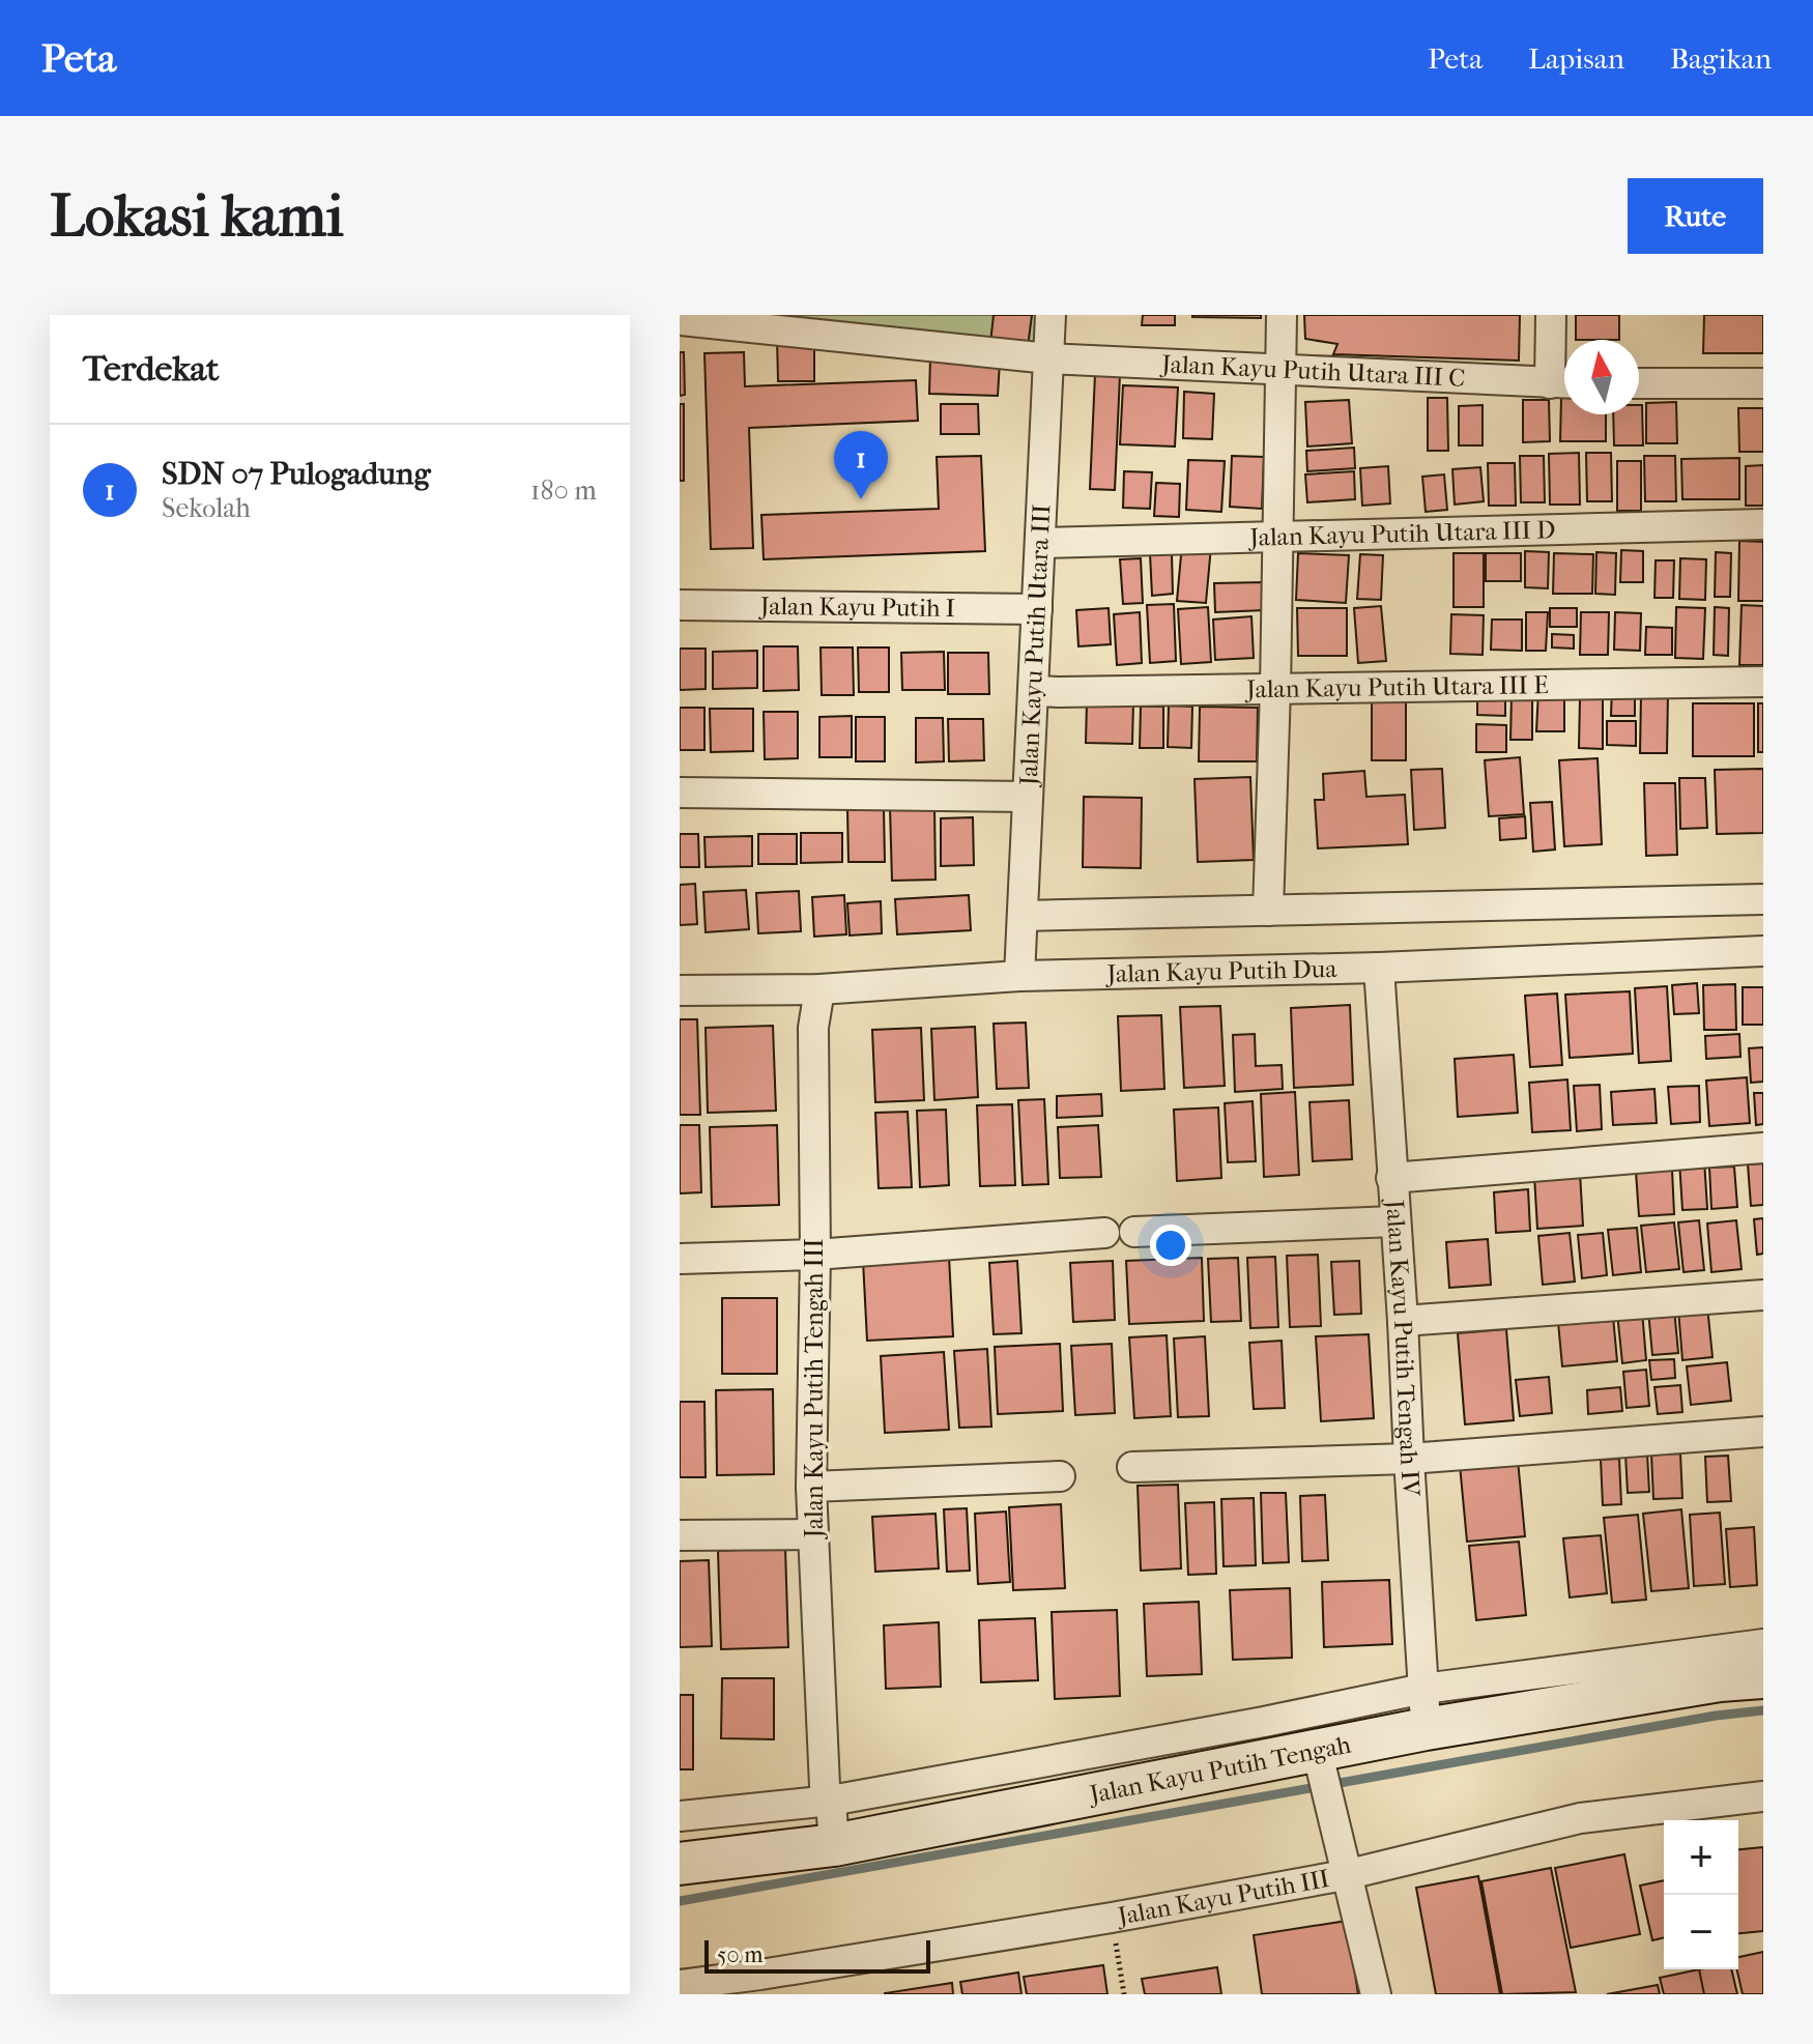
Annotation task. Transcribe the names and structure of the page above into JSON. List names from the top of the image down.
{
  "streets": {
    "street": [
      "Jalan Kayu Putih Utara III C",
      "Jalan Kayu Putih Utara III D",
      "Jalan Kayu Putih I",
      "Jalan Kayu Putih Utara III",
      "Jalan Kayu Putih Utara III E",
      "Jalan Kayu Putih Dua",
      "Jalan Kayu Putih Tengah IV",
      "Jalan Kayu Putih Tengah III",
      "Jalan Kayu Putih Tengah",
      "Jalan Kayu Putih III"
    ]
  },
  "crossings": [
    ["Jalan Kayu Putih Utara III C", "Jalan Kayu Putih Utara III"],
    ["Jalan Kayu Putih Utara III D", "Jalan Kayu Putih Utara III"],
    ["Jalan Kayu Putih I", "Jalan Kayu Putih Utara III"],
    ["Jalan Kayu Putih Utara III", "Jalan Kayu Putih Utara III E"],
    ["Jalan Kayu Putih Utara III", "Jalan Kayu Putih Dua"],
    ["Jalan Kayu Putih Dua", "Jalan Kayu Putih Tengah IV"],
    ["Jalan Kayu Putih Dua", "Jalan Kayu Putih Tengah III"],
    ["Jalan Kayu Putih Tengah IV", "Jalan Kayu Putih Tengah"],
    ["Jalan Kayu Putih Tengah III", "Jalan Kayu Putih Tengah"]
  ],
  "scale_bar": "50 m",
  "north": "top",
  "page": {
    "header": "Peta",
    "nav": ["Peta", "Lapisan", "Bagikan"],
    "buttons": "Rute",
    "title": "Lokasi kami",
    "heading": "Terdekat",
    "list": [
      {
        "mark": "1",
        "name": "SDN 07 Pulogadung",
        "note": "Sekolah",
        "value": "180 m"
      }
    ],
    "pins": "1",
    "map_buttons": ["+", "−"],
    "scale": "50 m"
  }
}
